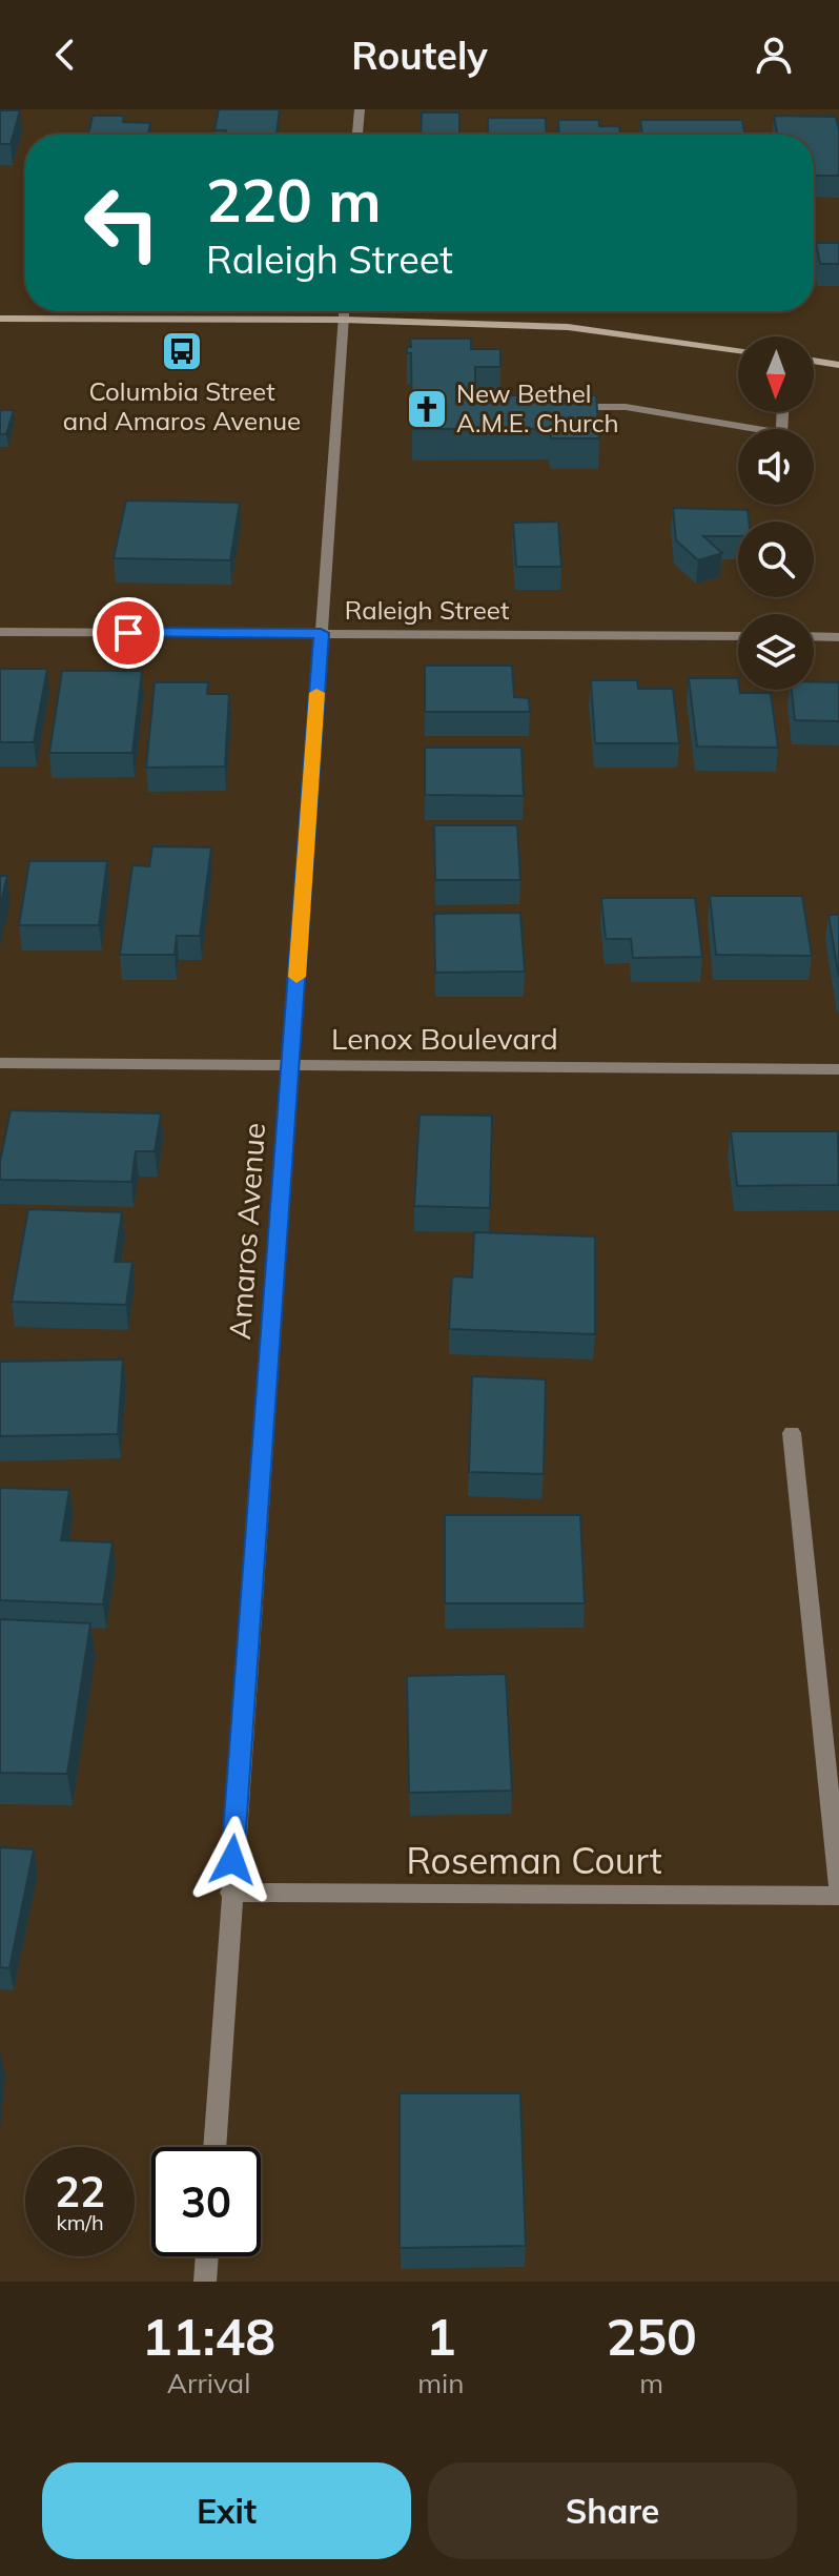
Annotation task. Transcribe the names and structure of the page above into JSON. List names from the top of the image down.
{
  "streets": {
    "street": [
      "Raleigh Street",
      "Lenox Boulevard",
      "Amaros Avenue",
      "Roseman Court"
    ]
  },
  "crossings": [
    ["Raleigh Street", "Amaros Avenue"],
    ["Lenox Boulevard", "Amaros Avenue"],
    ["Amaros Avenue", "Roseman Court"]
  ],
  "places": {
    "bus stop": ["Columbia Street and Amaros Avenue"],
    "church": ["New Bethel A.M.E. Church"]
  },
  "north": "bottom",
  "page": {
    "header": "Routely",
    "turn": ["220 m", "Raleigh Street"],
    "speed": "22 km/h",
    "limit": "30",
    "eta": [
      "11:48",
      "Arrival",
      "1",
      "min",
      "250",
      "m"
    ],
    "buttons": ["Exit", "Share"]
  }
}
